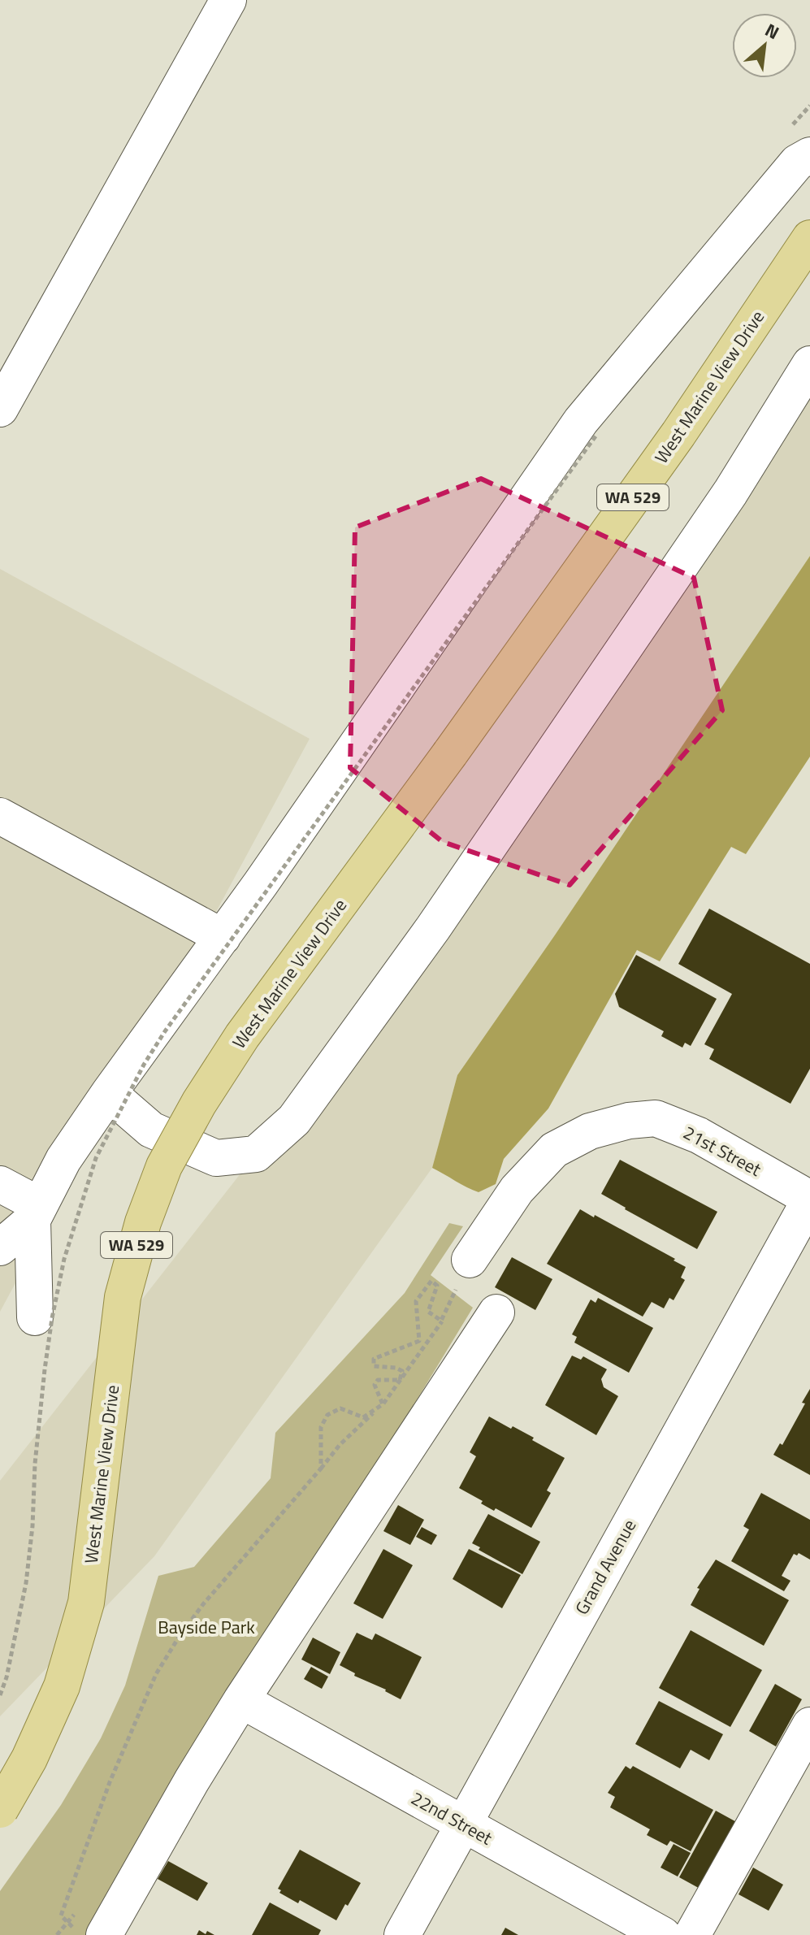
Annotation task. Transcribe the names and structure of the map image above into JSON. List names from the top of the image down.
{
  "streets": {
    "main road": ["West Marine View Drive", "WA 529"],
    "street": ["21st Street", "Grand Avenue", "22nd Street"]
  },
  "crossings": [
    ["21st Street", "Grand Avenue"],
    ["Grand Avenue", "22nd Street"]
  ],
  "parks": ["Bayside Park"],
  "north": "top right"
}
